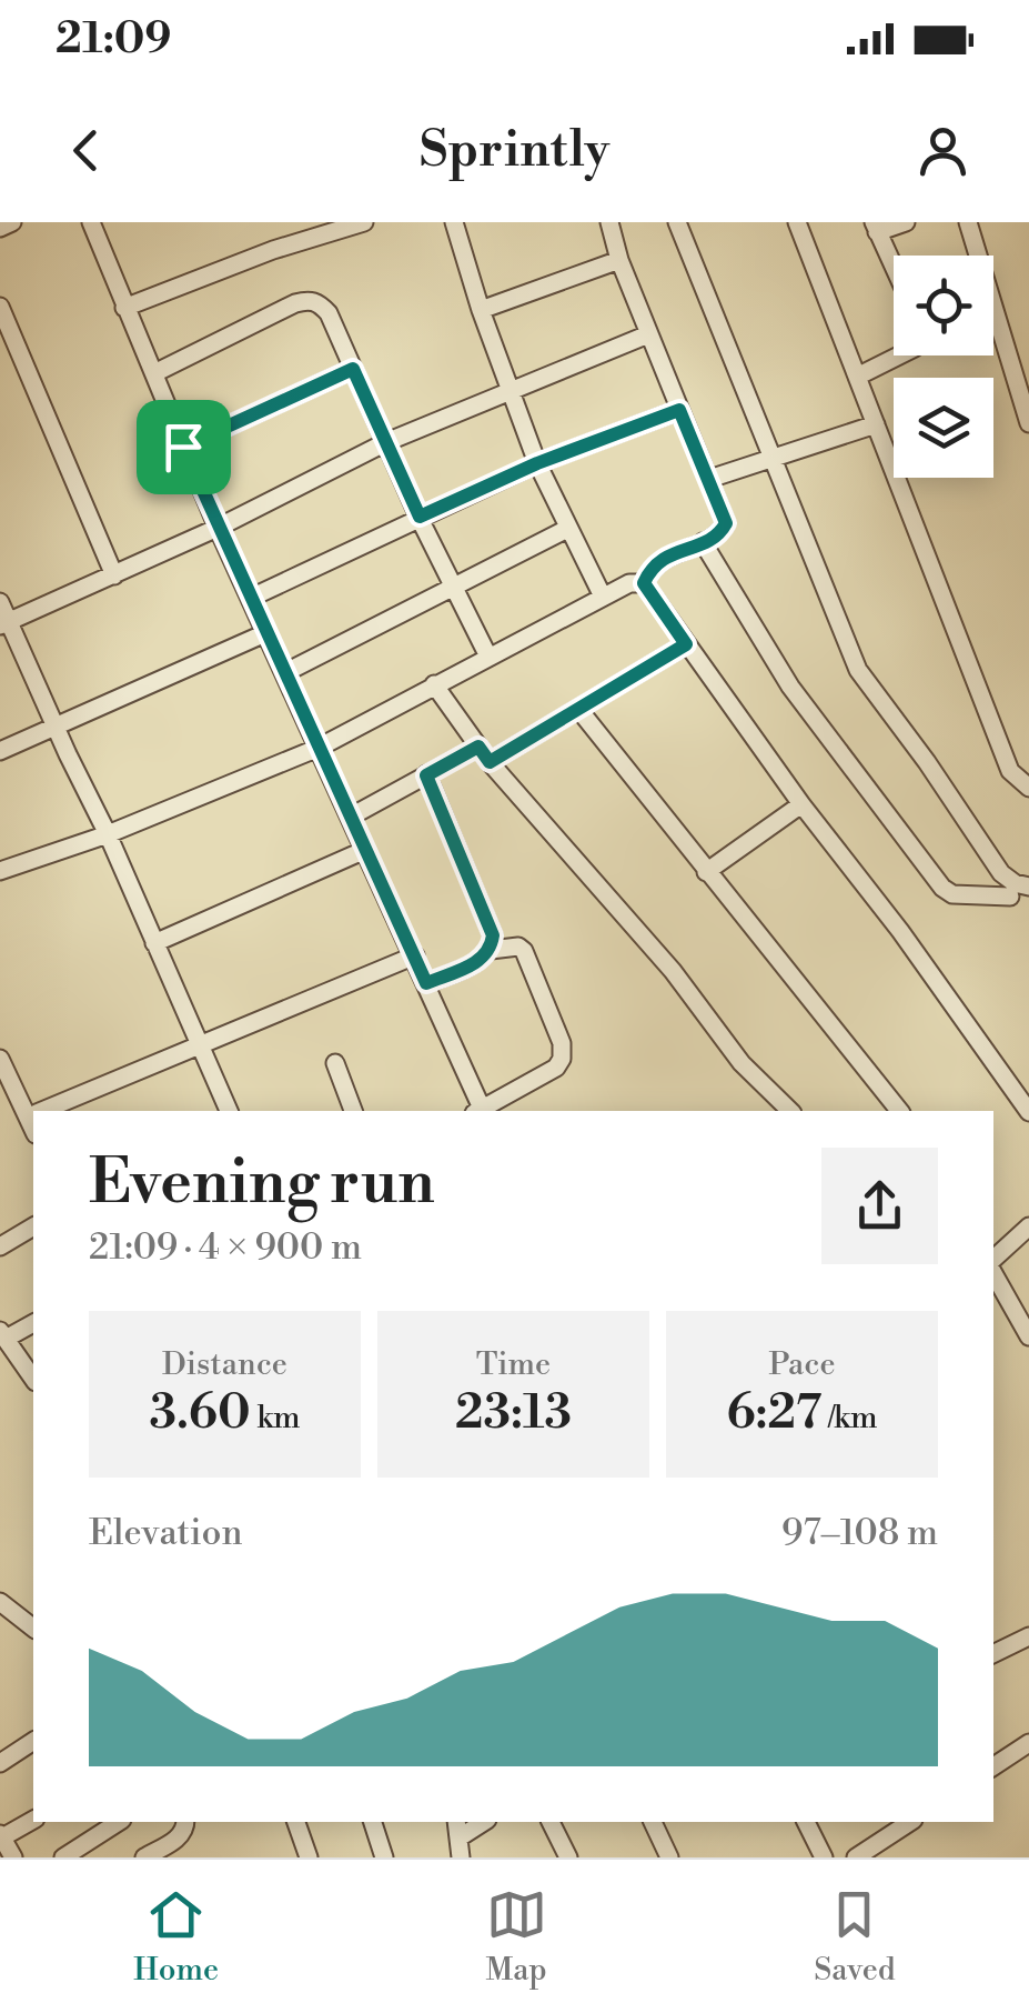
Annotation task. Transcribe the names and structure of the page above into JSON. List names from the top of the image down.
{
  "page": {
    "status": "21:09",
    "header": "Sprintly",
    "heading": ["Evening run", "21:09 · 4 × 900 m"],
    "stats": [
      ["Distance", "3.60 km"],
      ["Time", "23:13"],
      ["Pace", "6:27 /km"]
    ],
    "chart": ["Elevation", "97–108 m"],
    "tabs": ["Home", "Map", "Saved"]
  }
}
